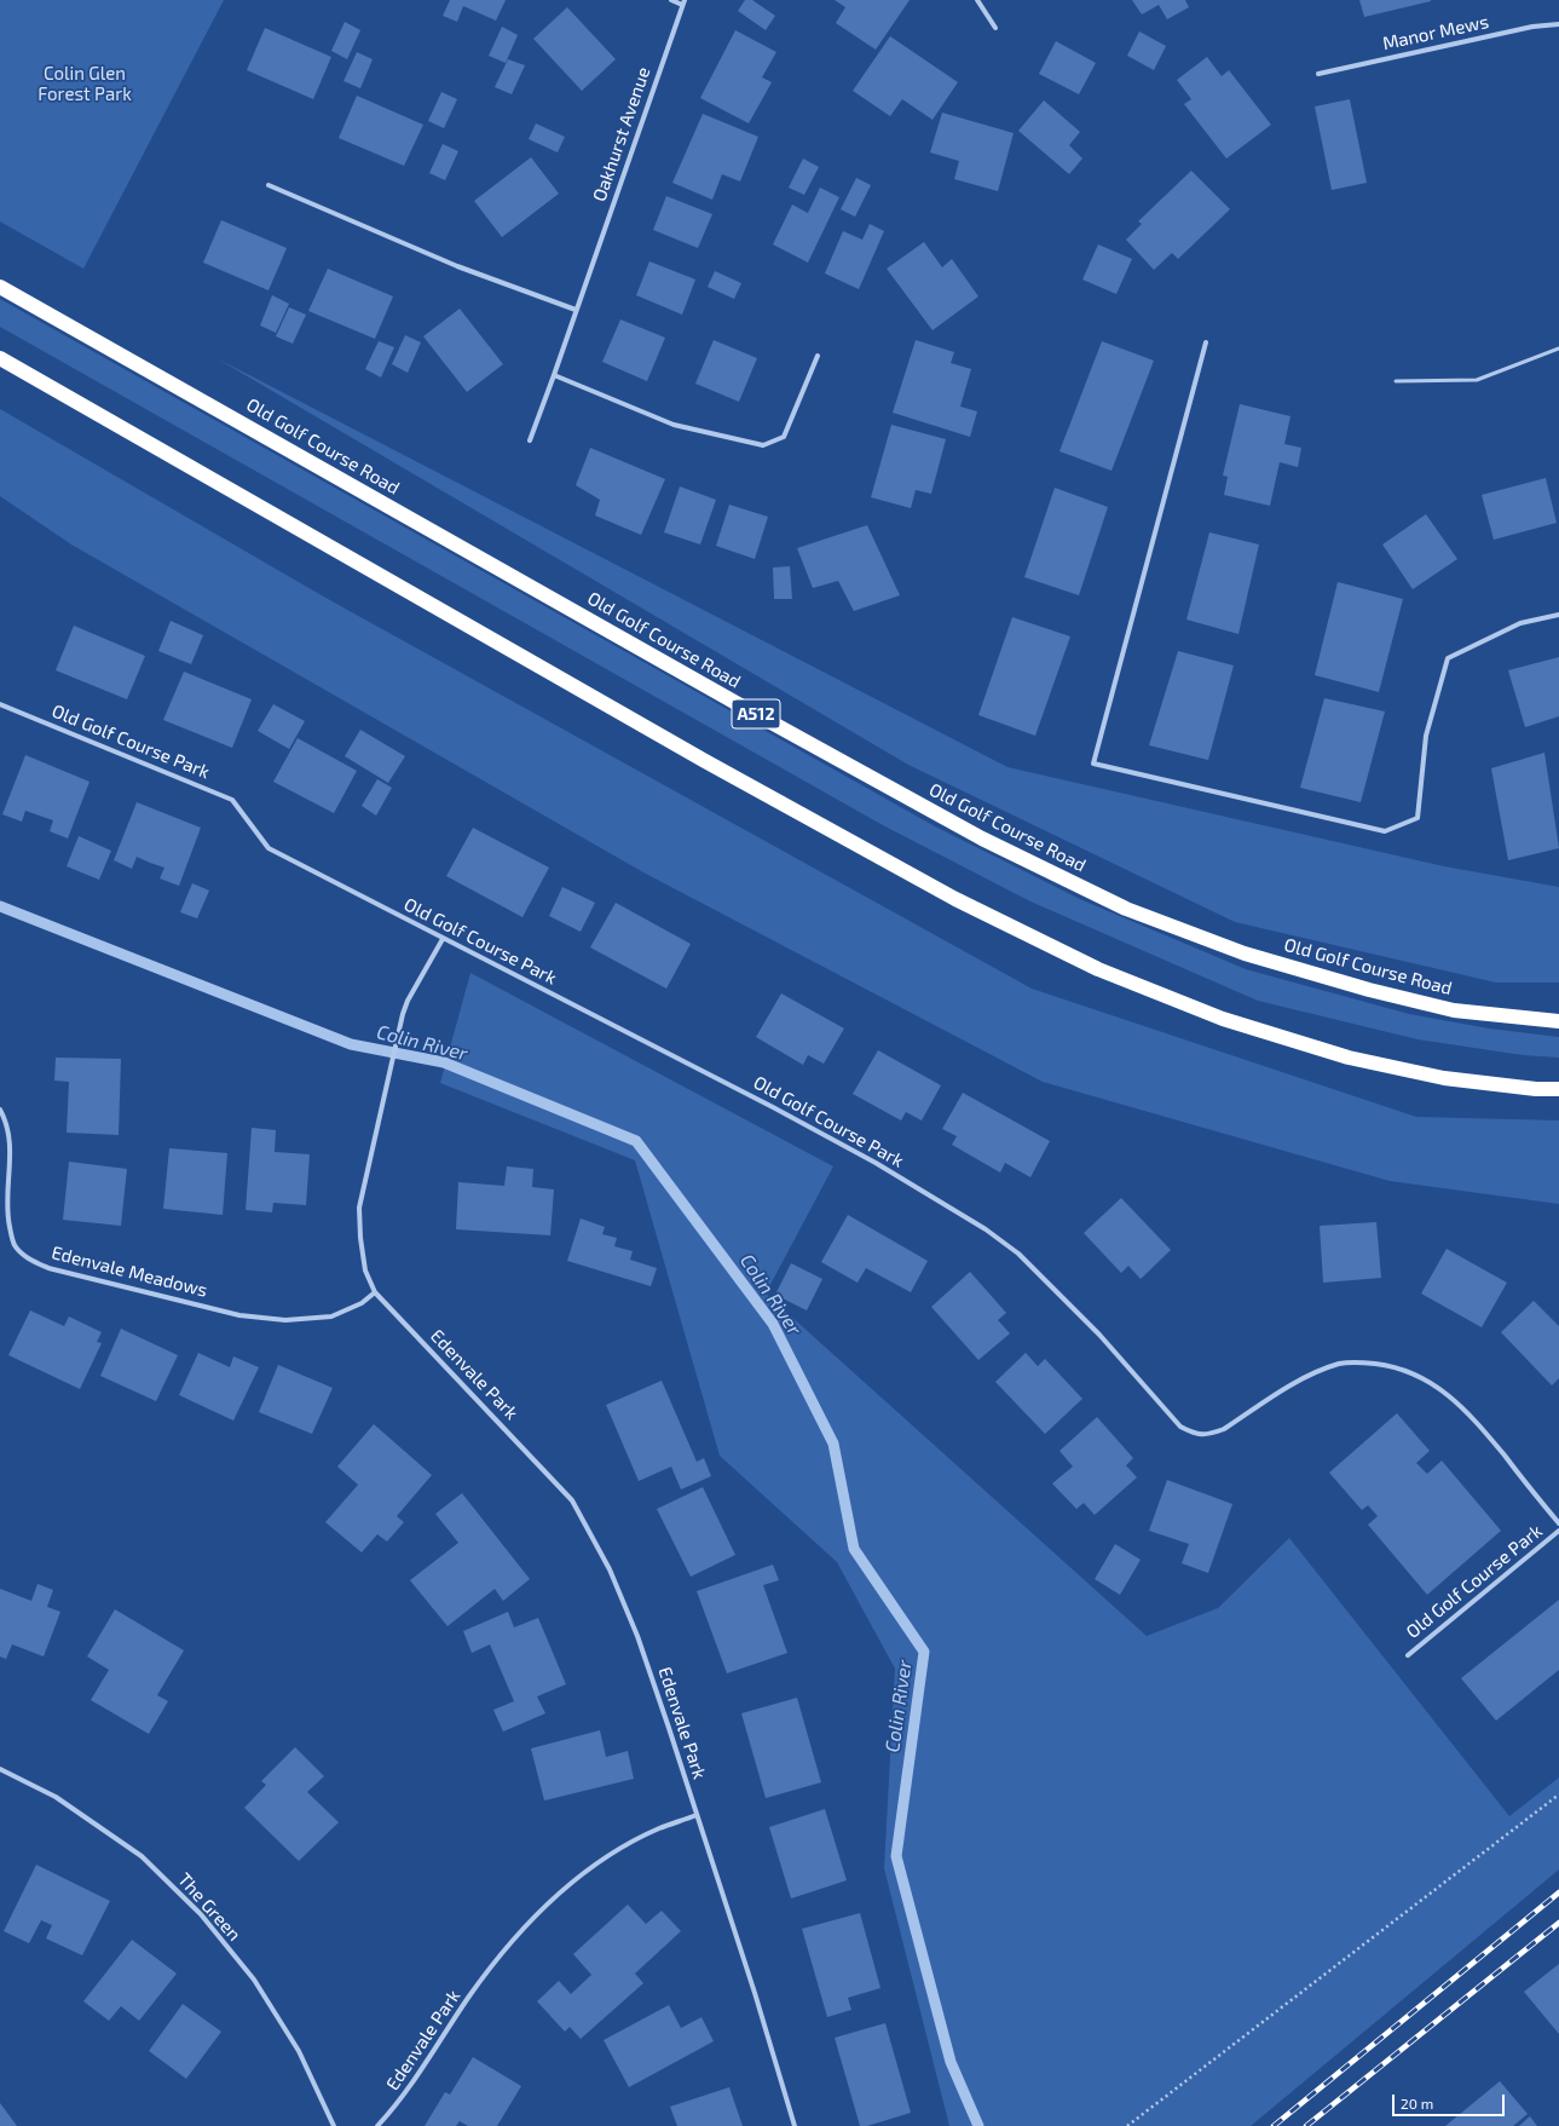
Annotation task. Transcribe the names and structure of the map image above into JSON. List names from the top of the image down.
{
  "streets": {
    "highway": ["Old Golf Course Road", "A512"],
    "street": [
      "Manor Mews",
      "Oakhurst Avenue",
      "Old Golf Course Park",
      "Edenvale Meadows",
      "Edenvale Park",
      "The Green"
    ]
  },
  "crossings": [
    ["Old Golf Course Park", "Edenvale Park"],
    ["Edenvale Meadows", "Edenvale Park"]
  ],
  "water": ["Colin River"],
  "parks": ["Colin Glen Forest Park"],
  "scale_bar": "20 m"
}
